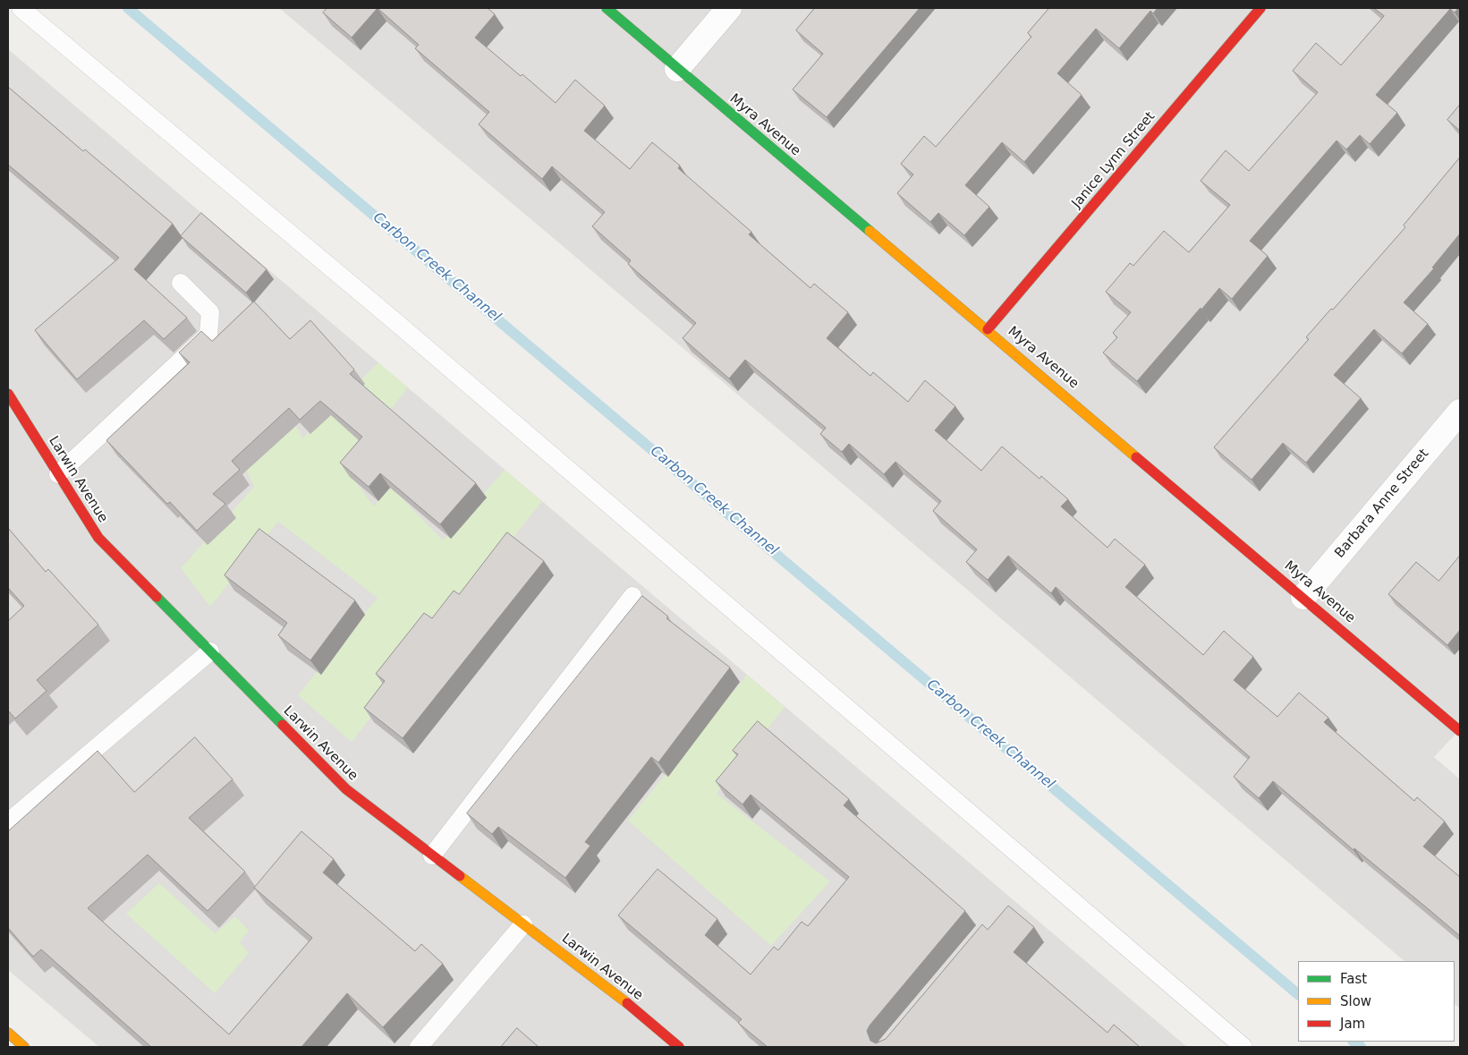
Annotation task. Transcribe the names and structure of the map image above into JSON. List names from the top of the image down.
{
  "streets": {
    "street": [
      "Myra Avenue",
      "Janice Lynn Street",
      "Larwin Avenue",
      "Barbara Anne Street"
    ]
  },
  "crossings": [
    ["Myra Avenue", "Janice Lynn Street"],
    ["Myra Avenue", "Barbara Anne Street"]
  ],
  "water": ["Carbon Creek Channel"],
  "legend": ["Fast", "Slow", "Jam"]
}
